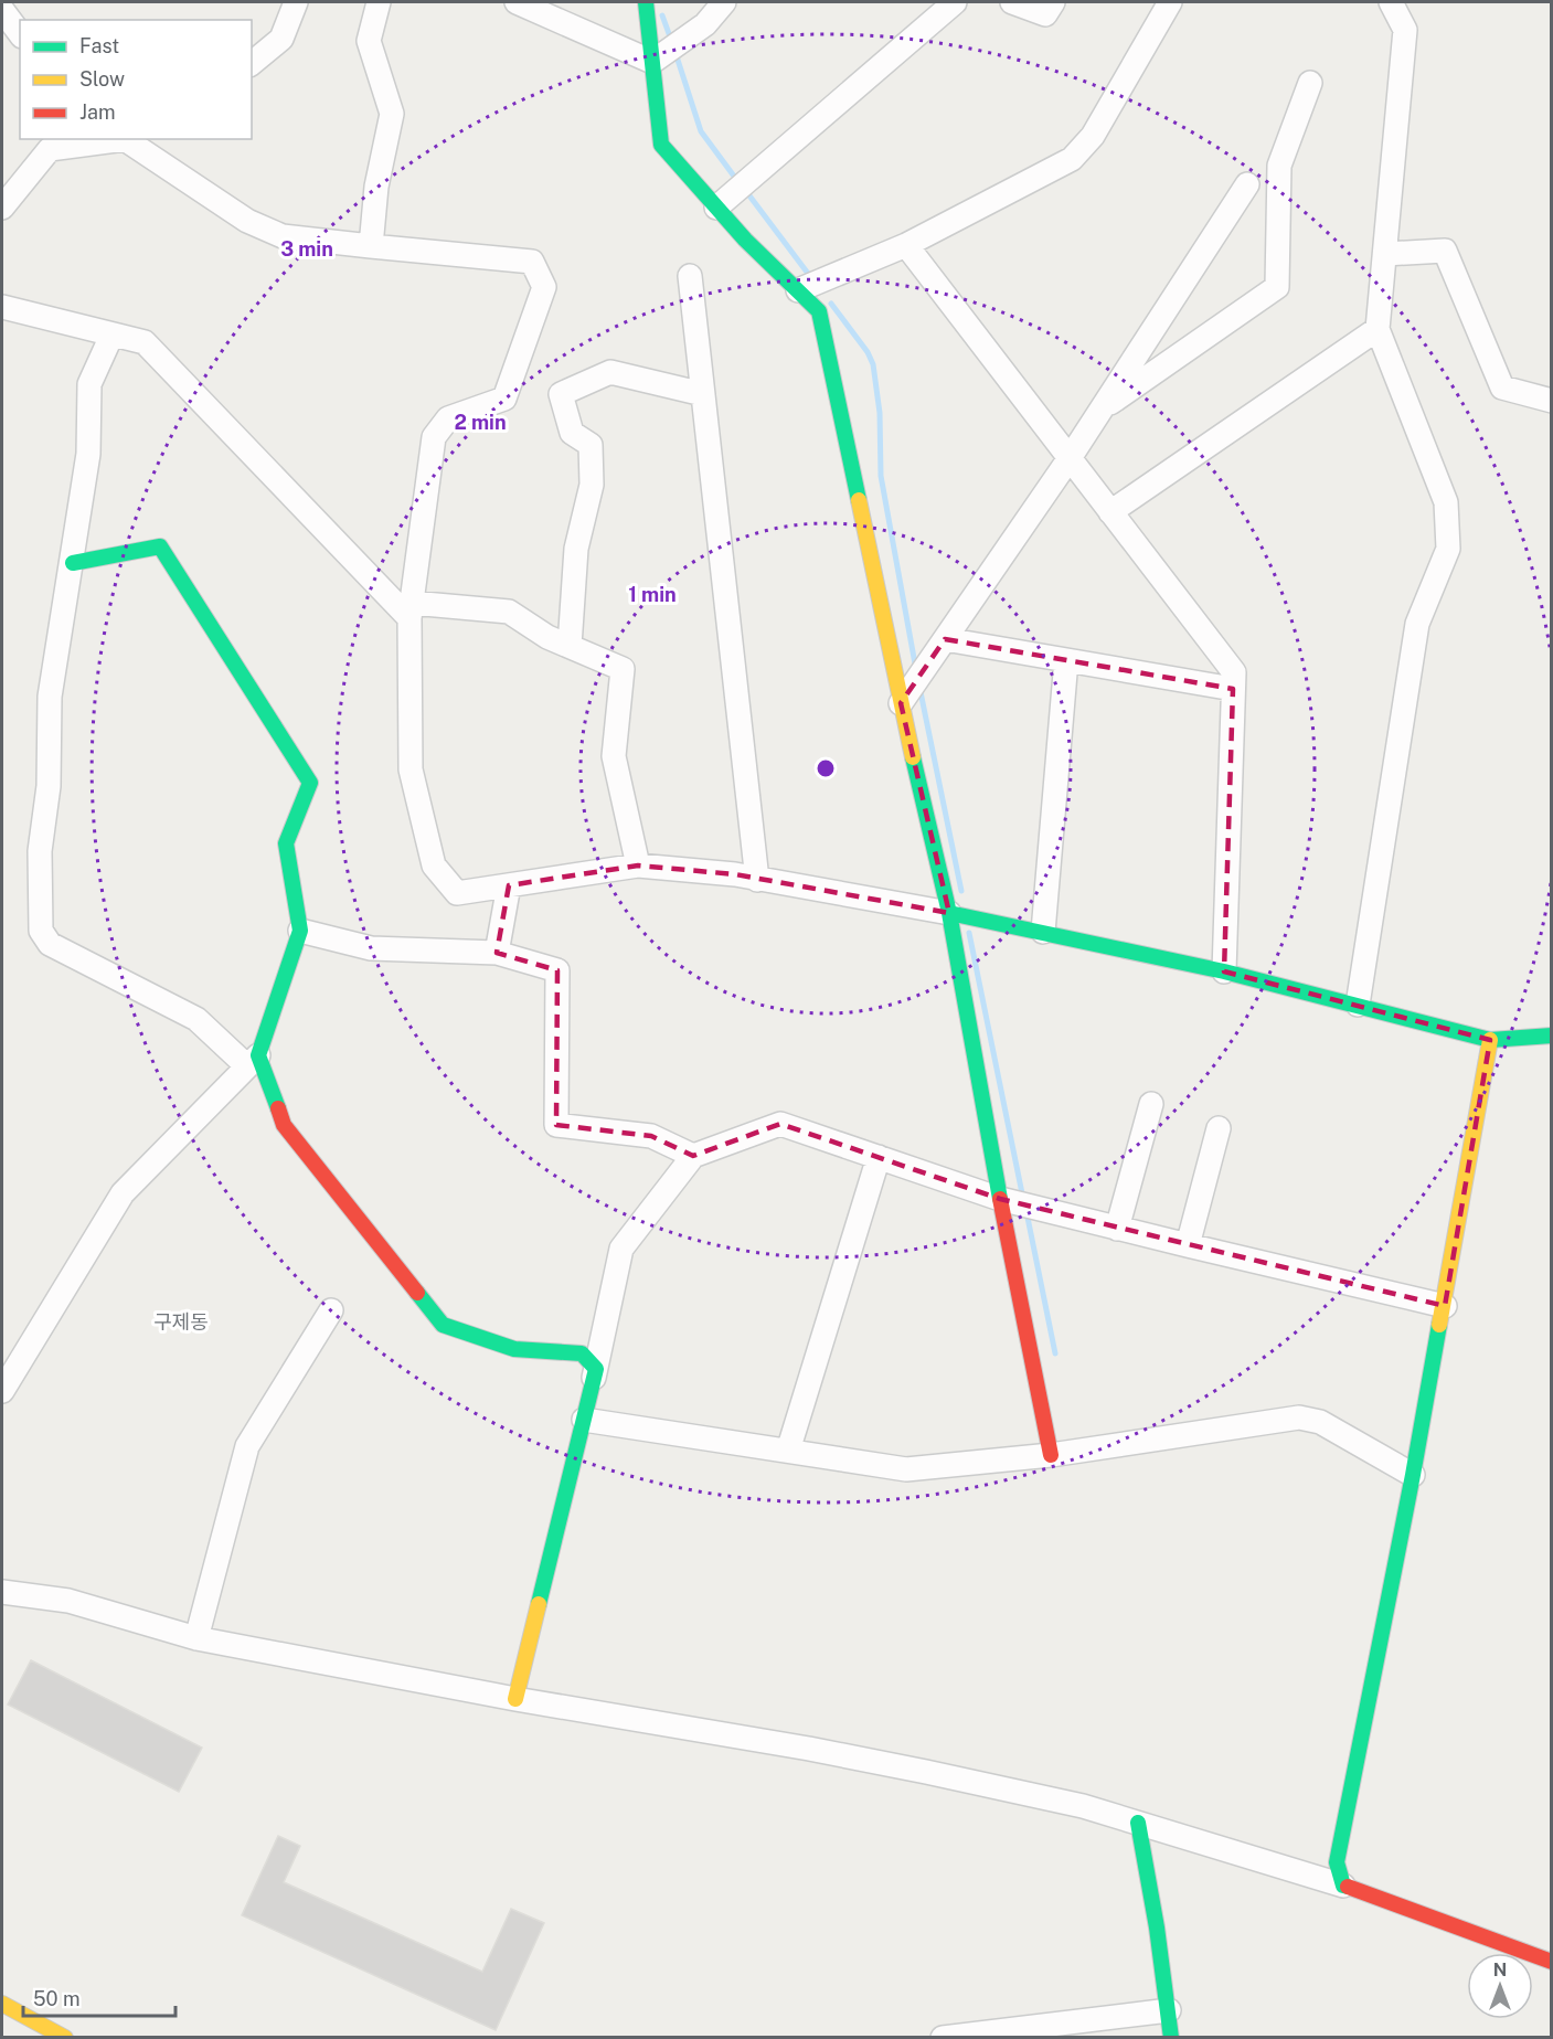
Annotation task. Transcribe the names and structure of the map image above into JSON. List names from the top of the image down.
{
  "districts": ["구제동"],
  "legend": ["Fast", "Slow", "Jam"],
  "scale_bar": "50 m",
  "north": "top",
  "rings": ["3 min", "2 min", "1 min"]
}
